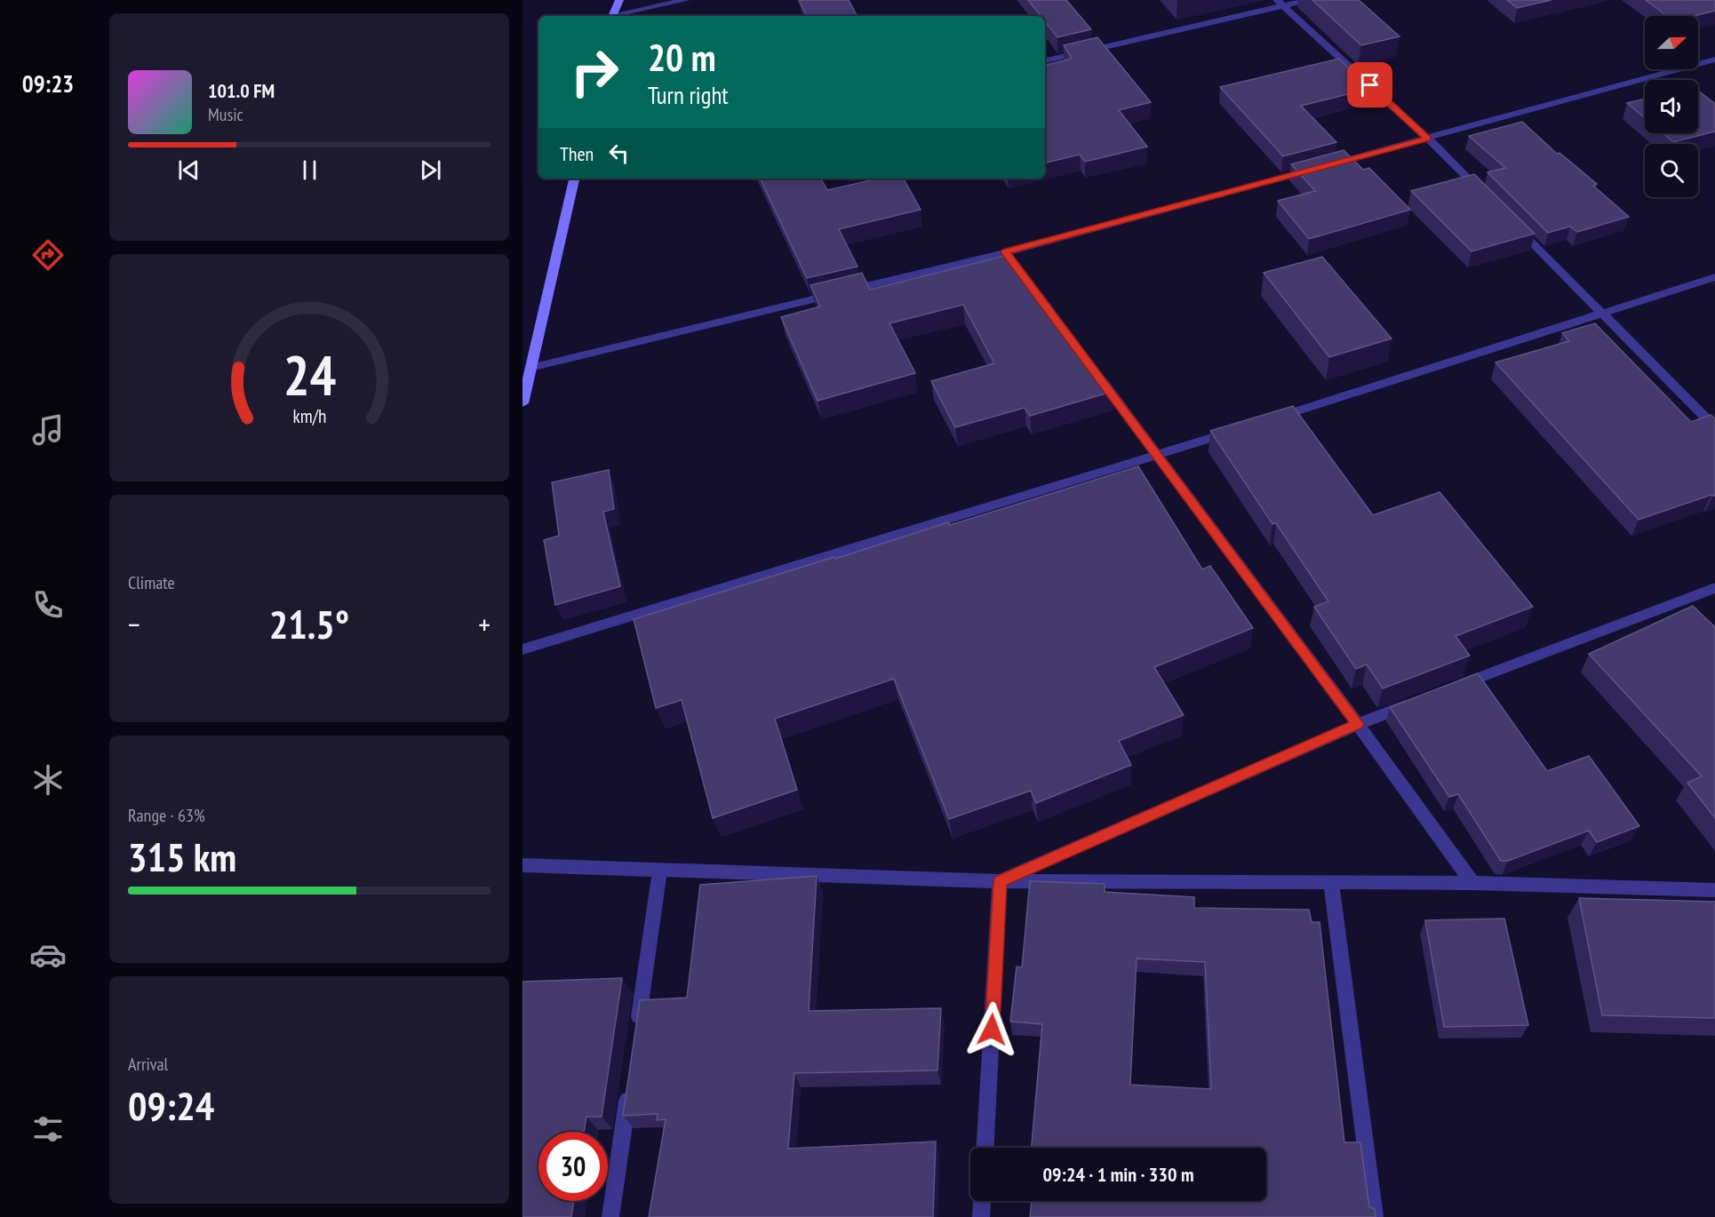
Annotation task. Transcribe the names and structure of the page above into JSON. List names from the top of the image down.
{
  "north": "right",
  "page": {
    "tabs": "09:23",
    "turn": ["20 m", "Turn right"],
    "song": ["101.0 FM", "Music"],
    "then": "Then",
    "tile": [
      "Climate",
      ["Range · 63%", "315 km"],
      ["Arrival", "09:24"]
    ],
    "heat": ["−", "21.5°", "+"],
    "limit": "30",
    "trip": "09:24 · 1 min · 330 m",
    "gauge": ["24", "km/h"]
  }
}
